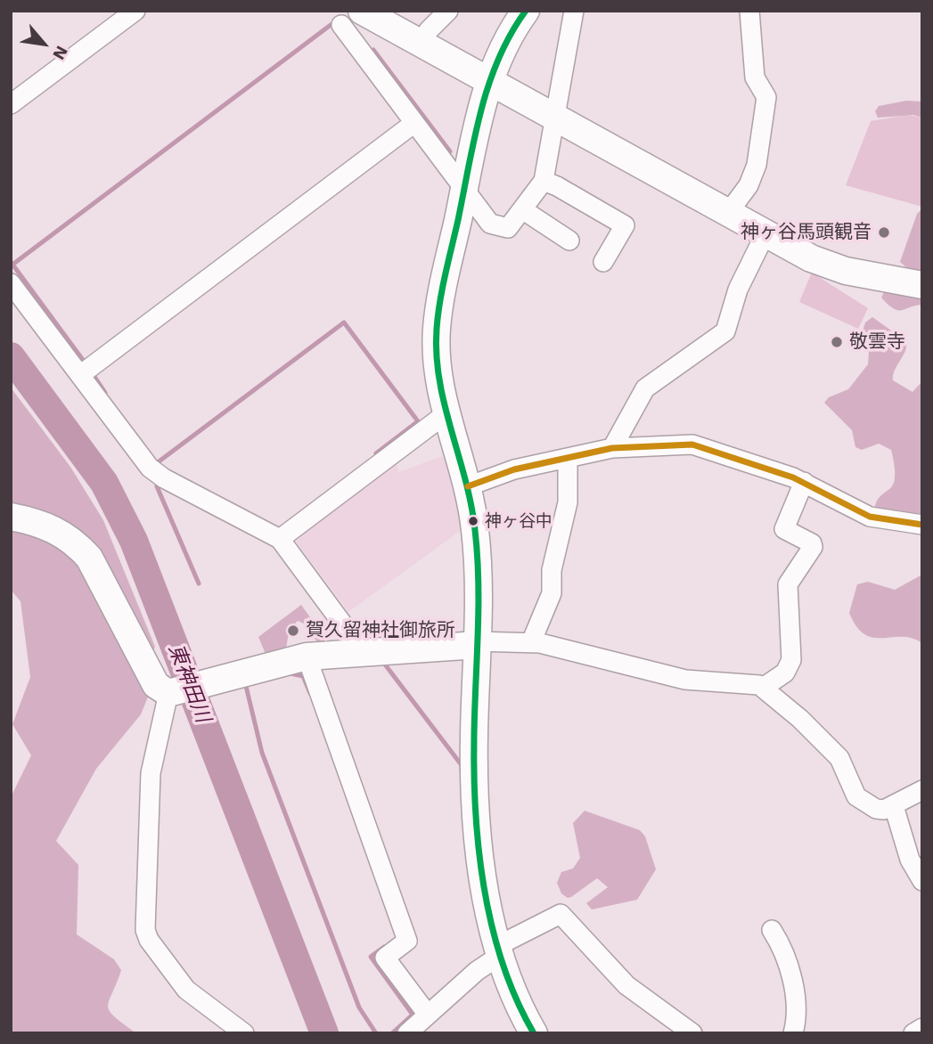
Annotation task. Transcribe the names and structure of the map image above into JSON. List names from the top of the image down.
{
  "water": ["東神田川"],
  "places": [
    "神ヶ谷馬頭観音",
    "敬雲寺",
    "神ヶ谷中",
    "賀久留神社御旅所"
  ],
  "north": "bottom right"
}
